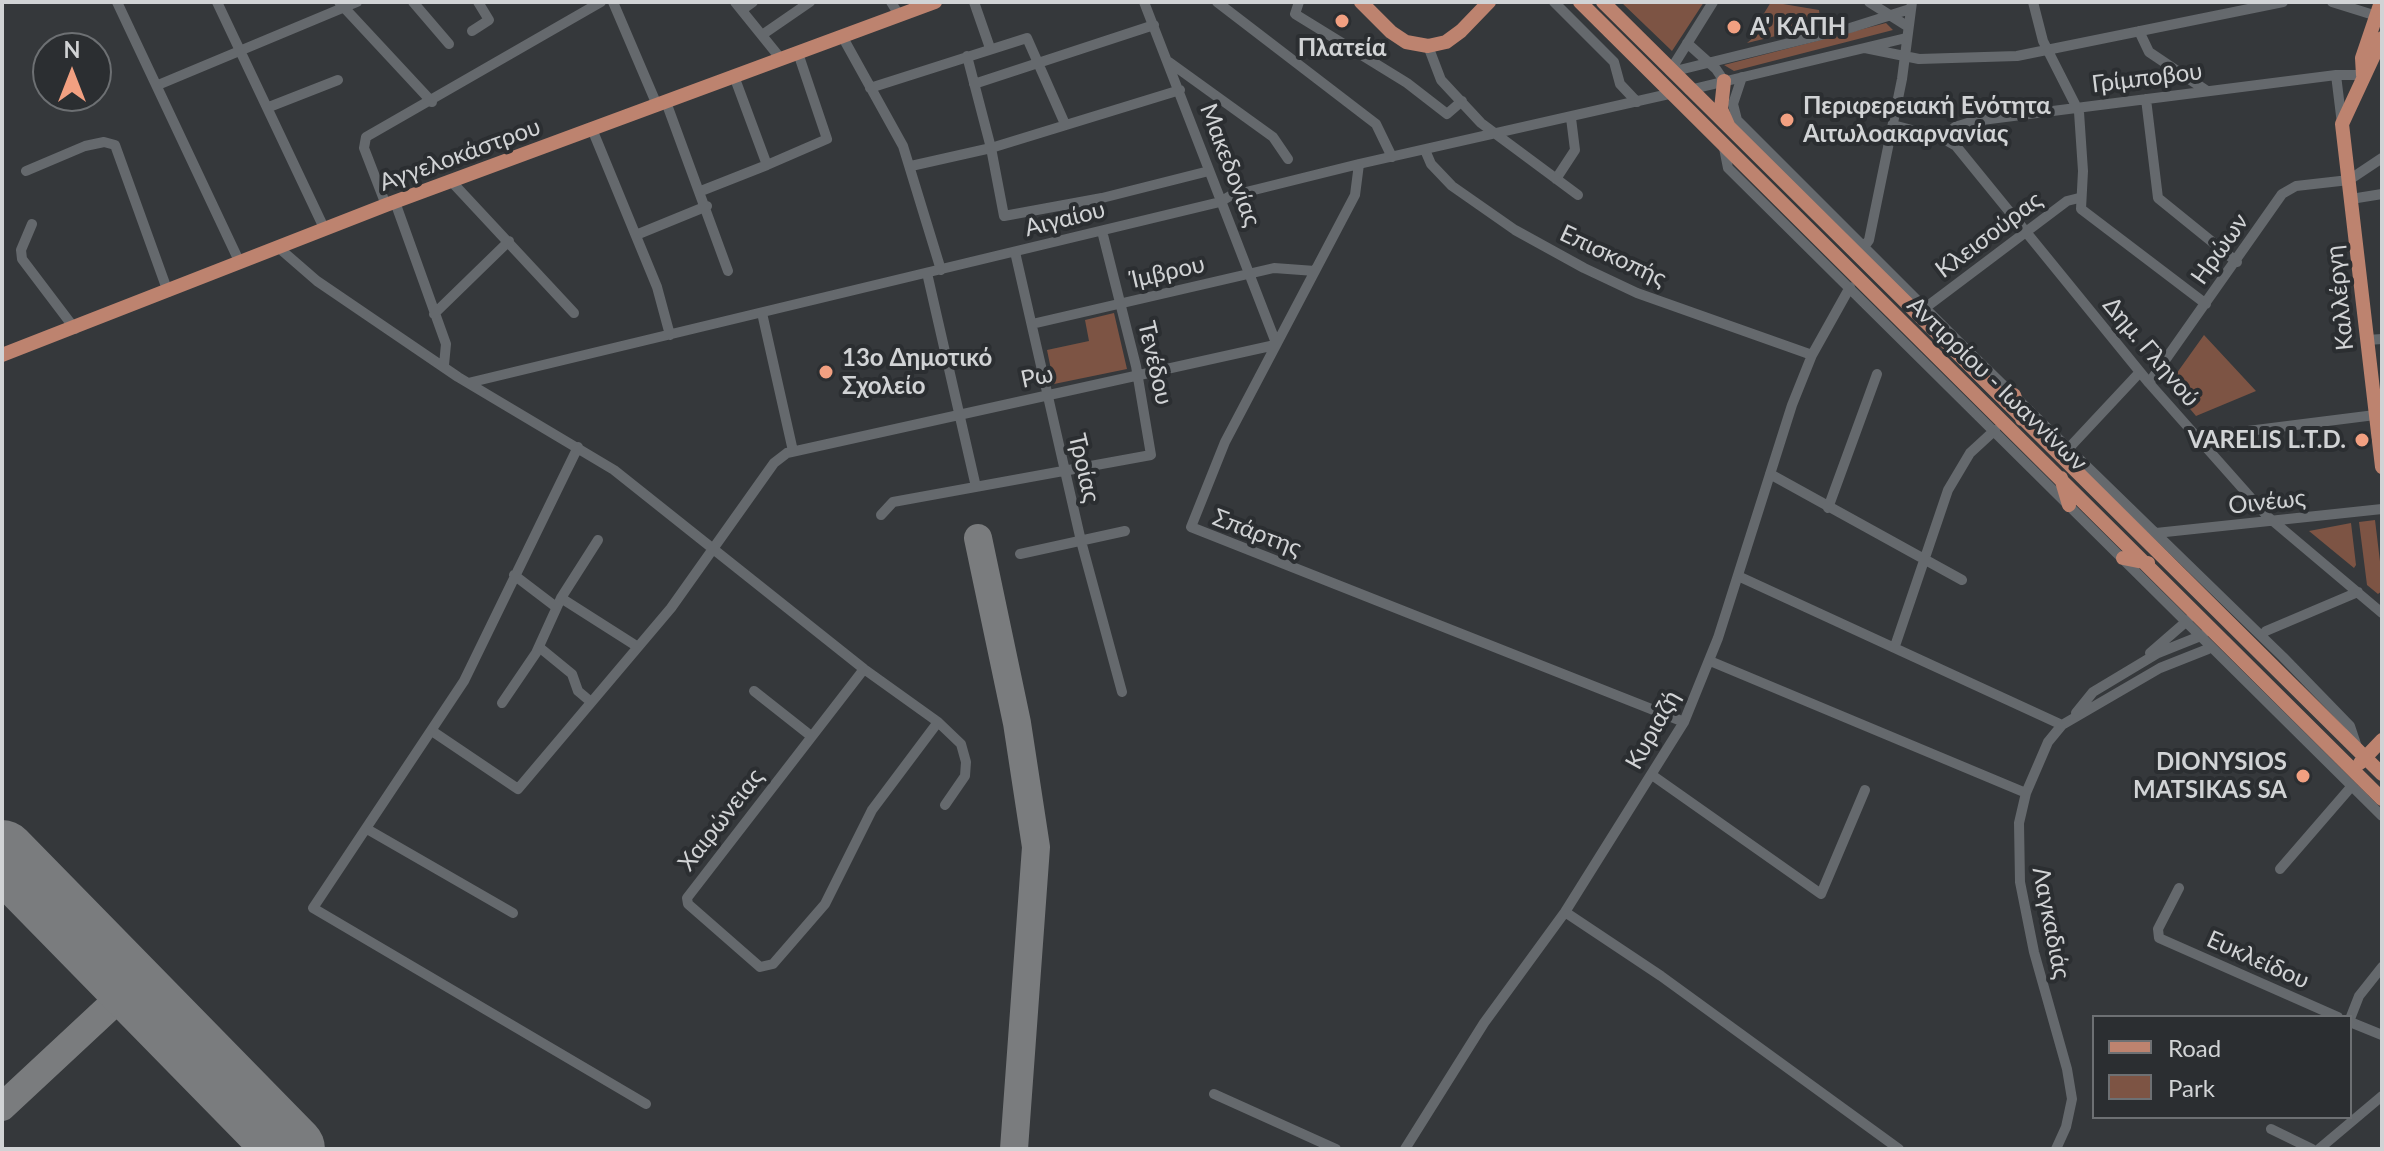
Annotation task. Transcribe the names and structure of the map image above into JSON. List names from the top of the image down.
{
  "streets": {
    "main road": ["Αγγελοκάστρου", "Καλλέργη", "Αντιρρίου - Ιωαννίνων"],
    "street": [
      "Γρίμποβου",
      "Μακεδονίας",
      "Αιγαίου",
      "Κλεισούρας",
      "Ηρώων",
      "Επισκοπής",
      "Ίμβρου",
      "Δημ. Γληνού",
      "Τενέδου",
      "Ρω",
      "Τροίας",
      "Οινέως",
      "Σπάρτης",
      "Κυριαζή",
      "Χαιρώνειας",
      "Λαγκαδιάς",
      "Ευκλείδου"
    ]
  },
  "crossings": [
    ["Γρίμποβου", "Δημ. Γληνού"],
    ["Μακεδονίας", "Αιγαίου"],
    ["Μακεδονίας", "Ίμβρου"],
    ["Μακεδονίας", "Ρω"],
    ["Μακεδονίας", "Σπάρτης"],
    ["Αιγαίου", "Επισκοπής"],
    ["Αιγαίου", "Τενέδου"],
    ["Αιγαίου", "Αντιρρίου - Ιωαννίνων"],
    ["Αιγαίου", "Τροίας"],
    ["Αιγαίου", "Σπάρτης"],
    ["Κλεισούρας", "Δημ. Γληνού"],
    ["Ηρώων", "Καλλέργη"],
    ["Ηρώων", "Δημ. Γληνού"],
    ["Επισκοπής", "Κυριαζή"],
    ["Ίμβρου", "Τενέδου"],
    ["Ίμβρου", "Τροίας"],
    ["Ίμβρου", "Σπάρτης"],
    ["Δημ. Γληνού", "Οινέως"],
    ["Τενέδου", "Ρω"],
    ["Τενέδου", "Τροίας"],
    ["Ρω", "Τροίας"],
    ["Ρω", "Σπάρτης"],
    ["Σπάρτης", "Κυριαζή"]
  ],
  "places": [
    "Πλατεία",
    "Α' ΚΑΠΗ",
    "Περιφερειακή Ενότητα Αιτωλοακαρνανίας",
    "13ο Δημοτικό Σχολείο",
    "VARELIS L.T.D.",
    "DIONYSIOS MATSIKAS SA"
  ],
  "legend": ["Road", "Park"],
  "north": "top"
}
